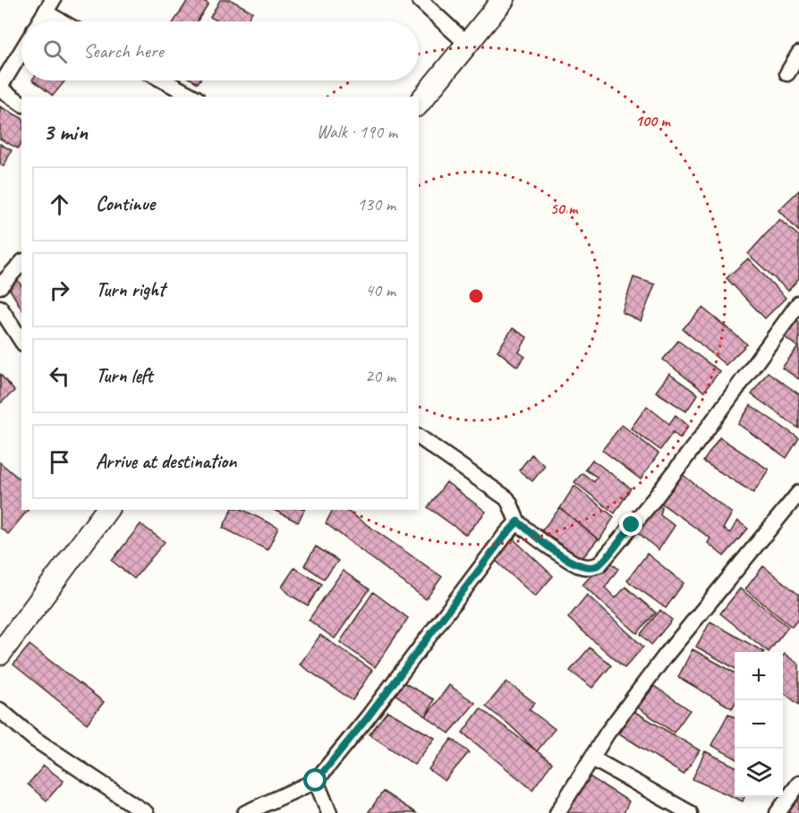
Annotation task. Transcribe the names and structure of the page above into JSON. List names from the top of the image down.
{
  "page": {
    "search": "Search here",
    "heading": ["3 min", "Walk · 190 m"],
    "list": [
      ["Continue", "130 m"],
      ["Turn right", "40 m"],
      ["Turn left", "20 m"],
      "Arrive at destination"
    ],
    "map_buttons": ["+", "−"]
  },
  "rings": ["100 m", "50 m"]
}
